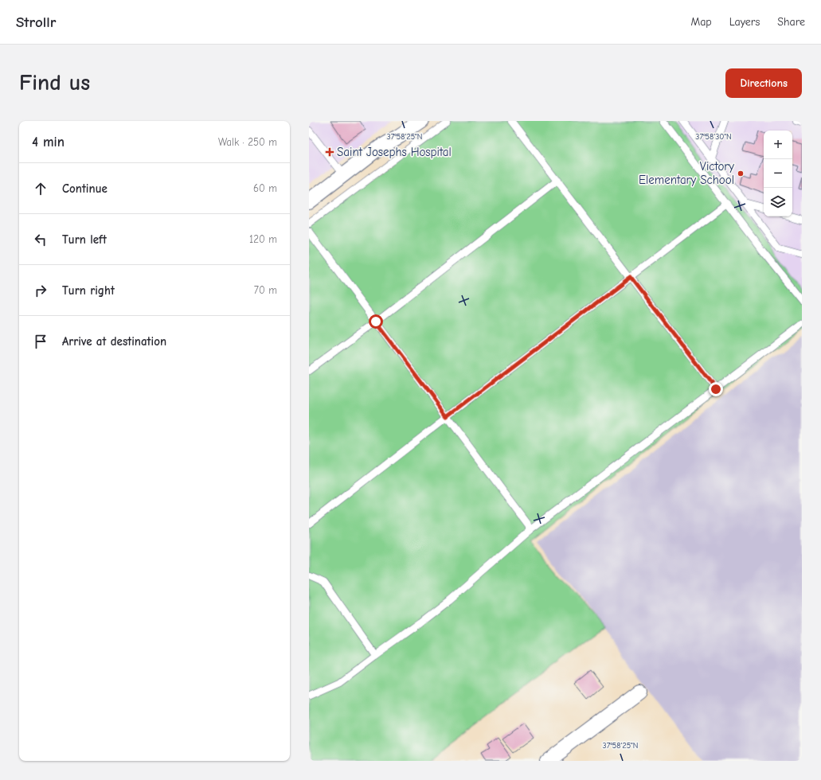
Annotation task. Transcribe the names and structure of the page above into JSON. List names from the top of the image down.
{
  "places": {
    "health": ["Saint Josephs Hospital"],
    "other": ["Victory Elementary School"]
  },
  "page": {
    "header": "Strollr",
    "nav": ["Map", "Layers", "Share"],
    "buttons": "Directions",
    "title": "Find us",
    "heading": ["4 min", "Walk · 250 m"],
    "map_buttons": ["+", "−"],
    "list": [
      ["Continue", "60 m"],
      ["Turn left", "120 m"],
      ["Turn right", "70 m"],
      "Arrive at destination"
    ]
  },
  "coordinates": ["37°58'25\"N", "37°58'30\"N"]
}
